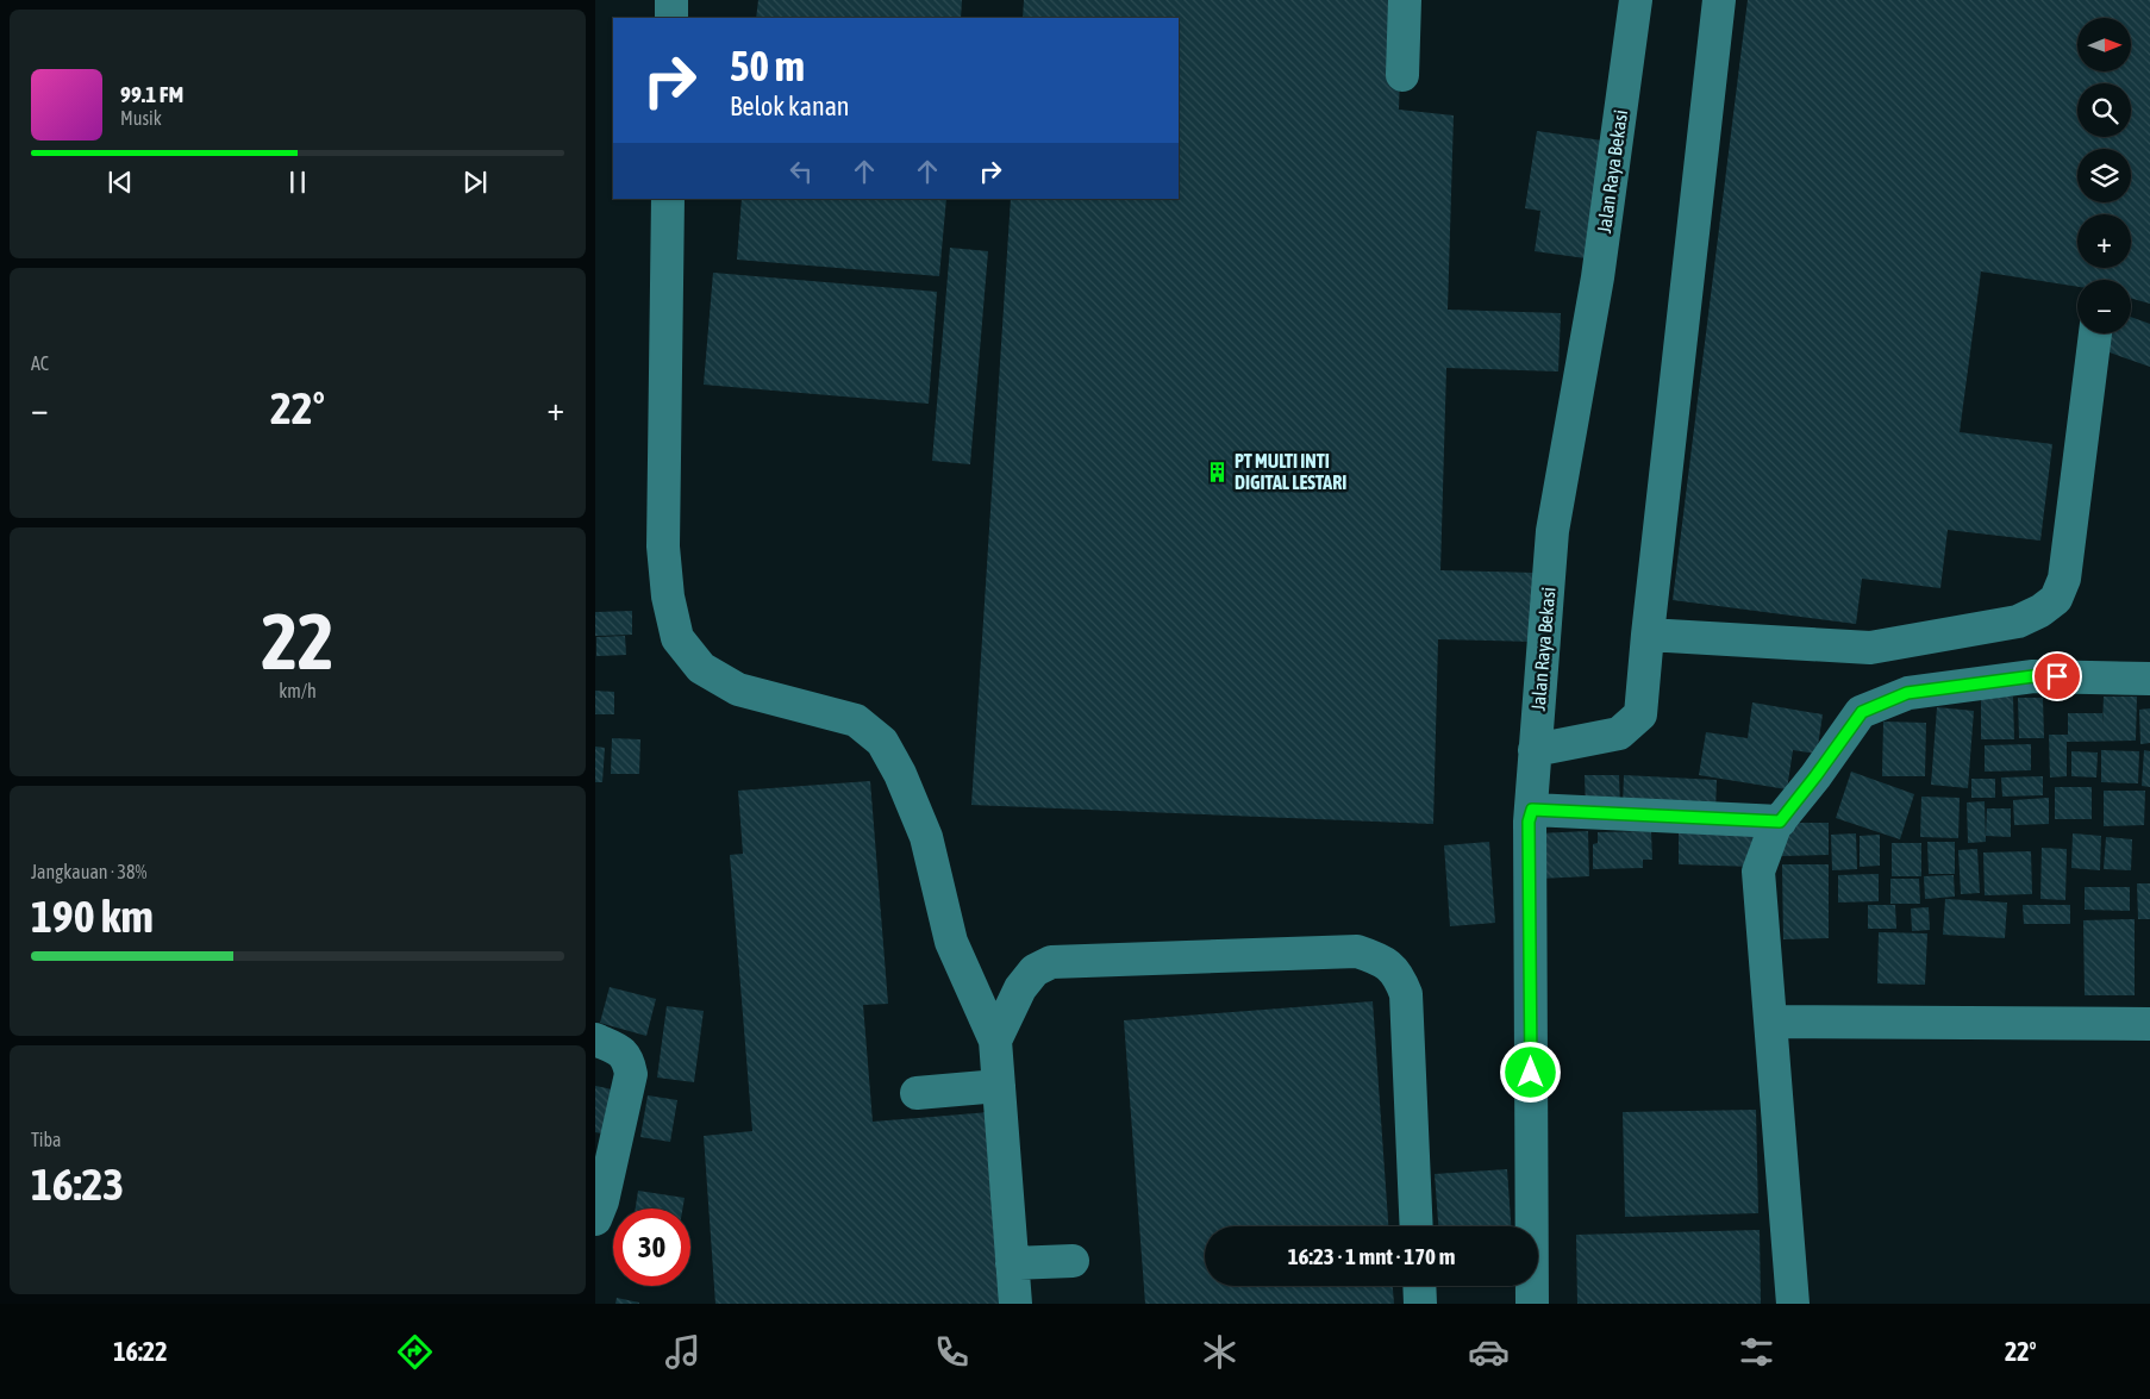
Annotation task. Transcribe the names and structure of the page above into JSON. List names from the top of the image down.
{
  "streets": {
    "street": ["Jalan Raya Bekasi"]
  },
  "places": {
    "building": ["PT MULTI INTI DIGITAL LESTARI"]
  },
  "north": "right",
  "page": {
    "map_buttons": ["+", "−"],
    "turn": ["50 m", "Belok kanan"],
    "song": ["99.1 FM", "Musik"],
    "tile": [
      "AC",
      ["22", "km/h"],
      ["Jangkauan · 38%", "190 km"],
      ["Tiba", "16:23"]
    ],
    "heat": ["−", "22°", "+"],
    "limit": "30",
    "trip": "16:23 · 1 mnt · 170 m",
    "tabs": ["16:22", "22°"]
  }
}
